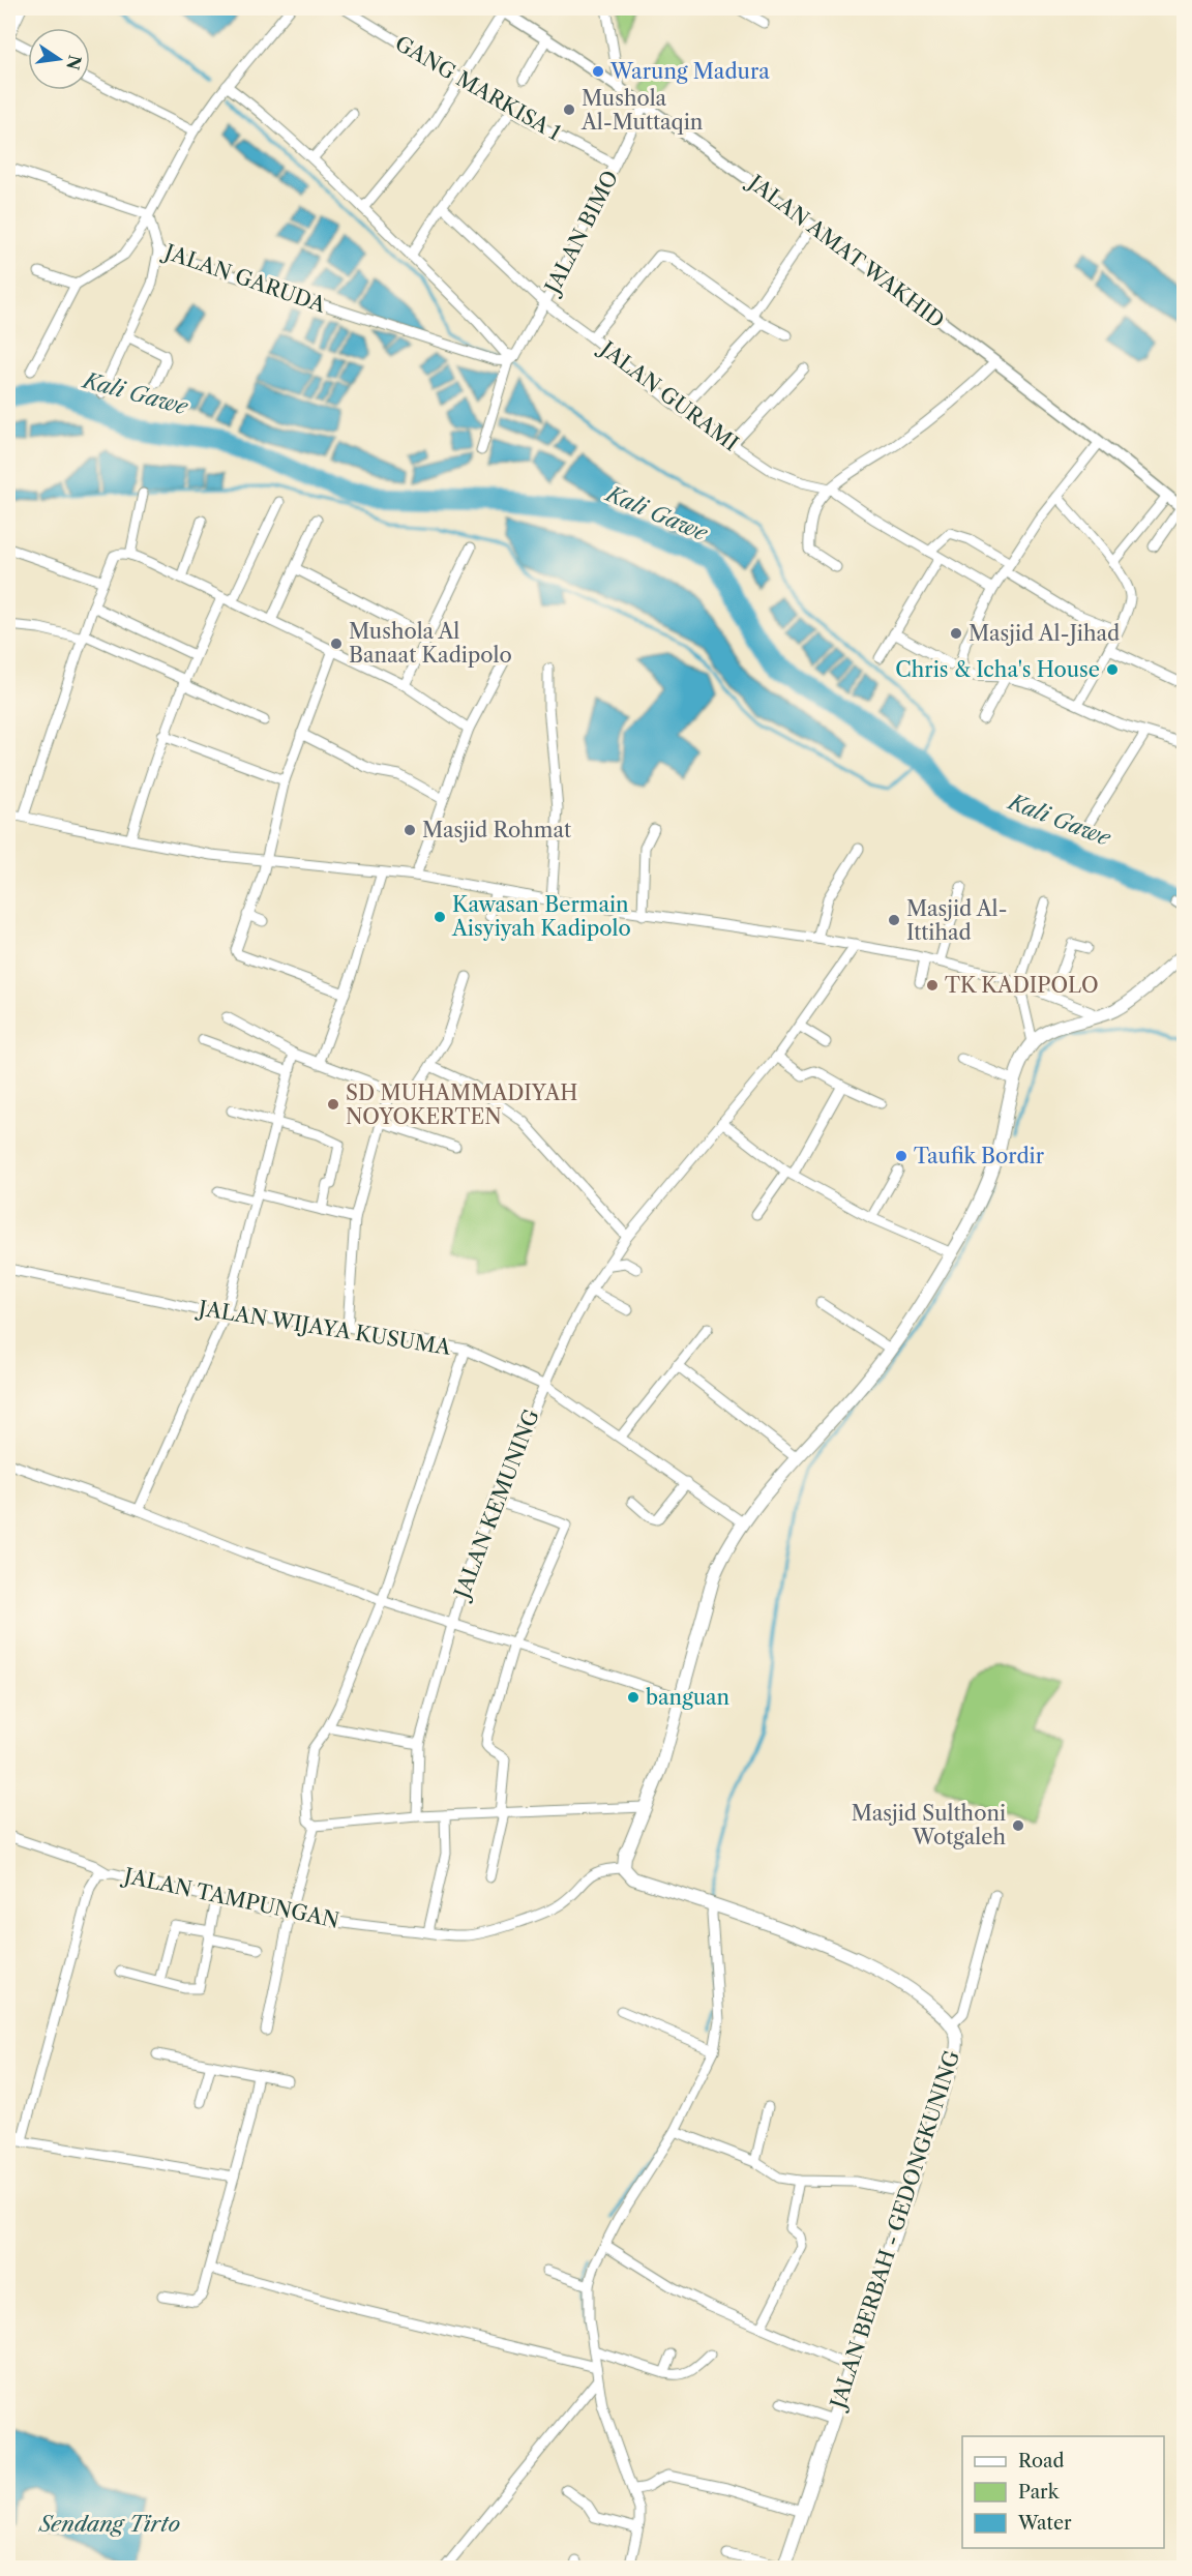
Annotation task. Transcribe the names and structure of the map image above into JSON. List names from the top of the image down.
{
  "streets": {
    "main road": ["JALAN BERBAH - GEDONGKUNING"],
    "street": [
      "GANG MARKISA 1",
      "JALAN BIMO",
      "JALAN AMAT WAKHID",
      "JALAN GARUDA",
      "JALAN GURAMI",
      "JALAN WIJAYA KUSUMA",
      "JALAN KEMUNING",
      "JALAN TAMPUNGAN"
    ]
  },
  "crossings": [
    ["GANG MARKISA 1", "JALAN BIMO"],
    ["JALAN BIMO", "JALAN AMAT WAKHID"],
    ["JALAN BIMO", "JALAN GARUDA"],
    ["JALAN BIMO", "JALAN GURAMI"],
    ["JALAN WIJAYA KUSUMA", "JALAN KEMUNING"],
    ["JALAN TAMPUNGAN", "JALAN BERBAH - GEDONGKUNING"]
  ],
  "water": ["Kali Gawe", "Sendang Tirto"],
  "places": [
    "Warung Madura",
    "Mushola Al-Muttaqin",
    "Masjid Al-Jihad",
    "Mushola Al Banaat Kadipolo",
    "Chris & Icha's House",
    "Masjid Rohmat",
    "Kawasan Bermain Aisyiyah Kadipolo",
    "Masjid Al- Ittihad",
    "TK KADIPOLO",
    "SD MUHAMMADIYAH NOYOKERTEN",
    "Taufik Bordir",
    "banguan",
    "Masjid Sulthoni Wotgaleh"
  ],
  "legend": ["Road", "Park", "Water"],
  "north": "right"
}
